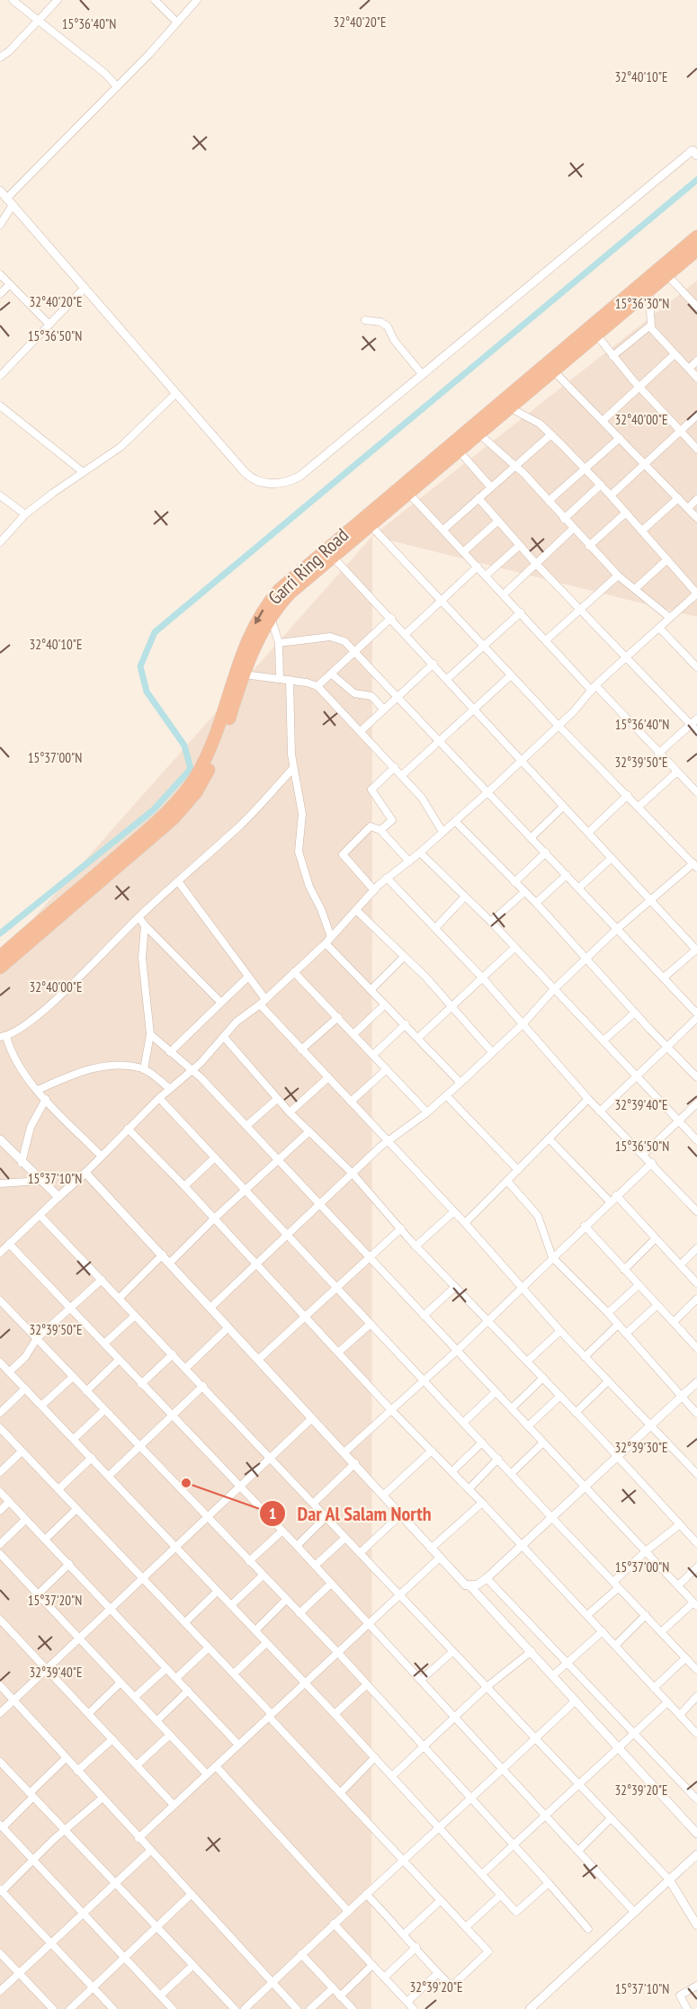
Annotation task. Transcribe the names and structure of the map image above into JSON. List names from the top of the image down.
{
  "streets": {
    "highway": ["Garri Ring Road"]
  },
  "places": ["Dar Al Salam North"],
  "coordinates": [
    "32°40'20\"E",
    "15°36'40\"N",
    "32°40'10\"E",
    "15°36'30\"N",
    "15°36'50\"N",
    "32°40'00\"E",
    "15°37'00\"N",
    "32°39'50\"E",
    "32°39'40\"E",
    "15°37'10\"N",
    "32°39'30\"E",
    "15°37'20\"N",
    "32°39'20\"E"
  ]
}
